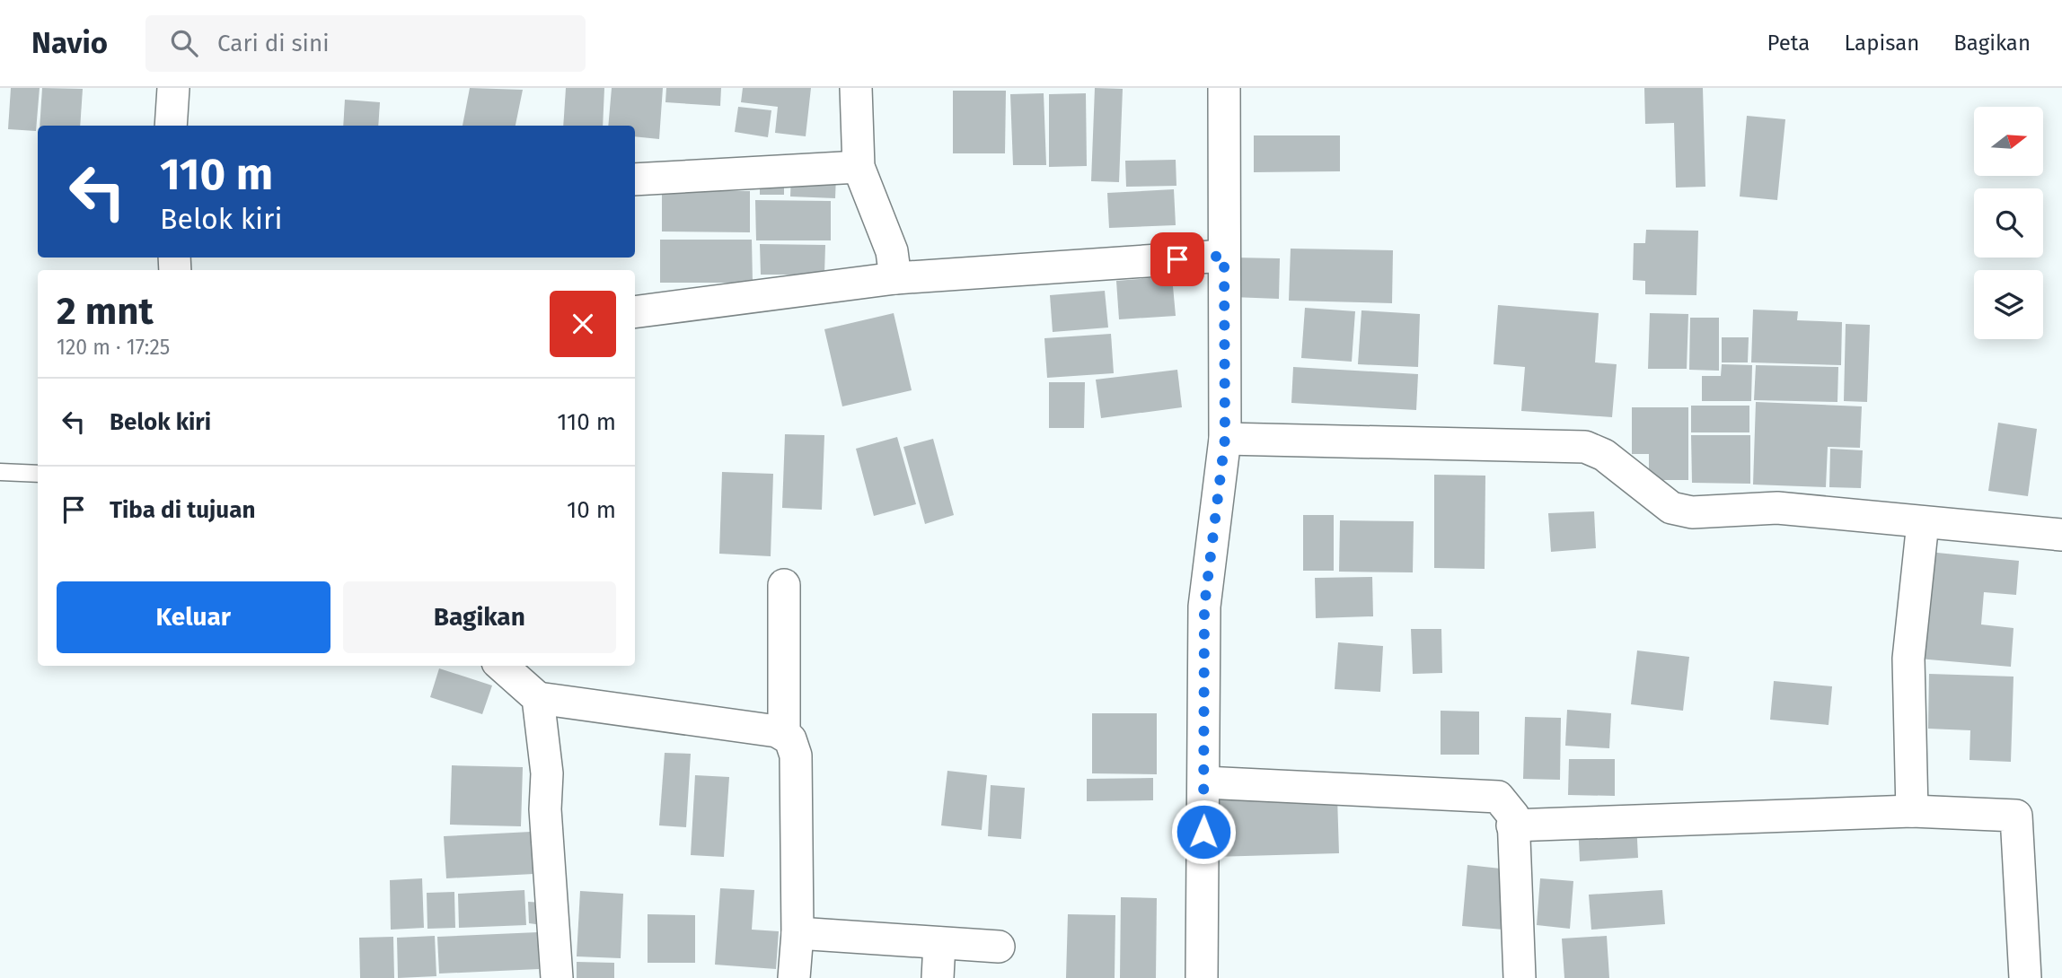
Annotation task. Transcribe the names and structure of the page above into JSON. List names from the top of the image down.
{
  "north": "right",
  "page": {
    "header": "Navio",
    "search": "Cari di sini",
    "nav": ["Peta", "Lapisan", "Bagikan"],
    "turn": ["110 m", "Belok kiri"],
    "heading": ["2 mnt", "120 m · 17:25"],
    "list": [
      {
        "name": "Belok kiri",
        "value": "110 m"
      },
      {
        "name": "Tiba di tujuan",
        "value": "10 m"
      }
    ],
    "buttons": ["Keluar", "Bagikan"]
  }
}
